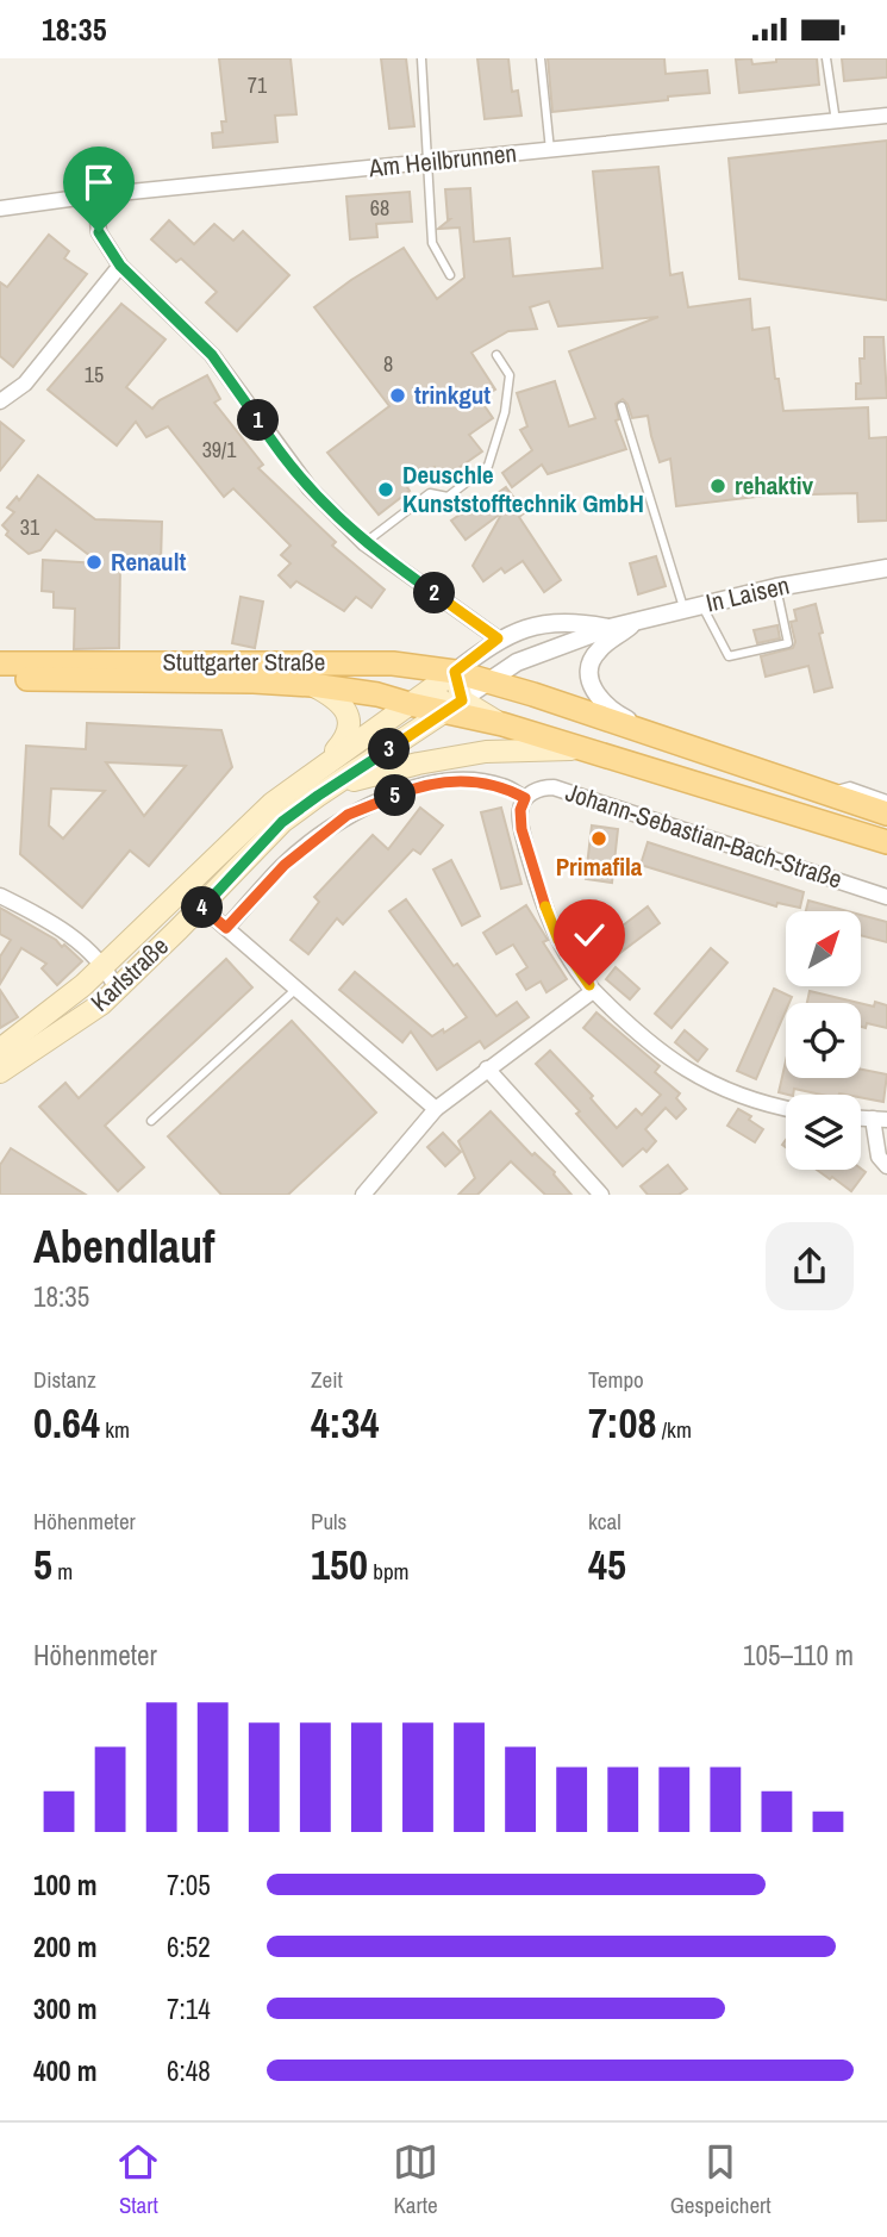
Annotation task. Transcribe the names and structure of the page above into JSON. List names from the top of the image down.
{
  "streets": {
    "main road": ["Stuttgarter Straße", "Karlstraße"],
    "street": ["Am Heilbrunnen", "In Laisen", "Johann-Sebastian-Bach-Straße"]
  },
  "crossings": [
    ["In Laisen", "Stuttgarter Straße"],
    ["In Laisen", "Karlstraße"],
    ["Stuttgarter Straße", "Karlstraße"]
  ],
  "places": [
    "trinkgut",
    "rehaktiv",
    "Deuschle Kunststofftechnik GmbH",
    "Renault",
    "Primafila"
  ],
  "house_numbers": [
    "71",
    "68",
    "8",
    "15",
    "39/1",
    "31"
  ],
  "north": "top right",
  "page": {
    "status": "18:35",
    "pins": [
      "1",
      "2",
      "3",
      "5",
      "4"
    ],
    "heading": ["Abendlauf", "18:35"],
    "stats": [
      ["Distanz", "0.64 km"],
      ["Zeit", "4:34"],
      ["Tempo", "7:08 /km"],
      ["Höhenmeter", "5 m"],
      ["Puls", "150 bpm"],
      ["kcal", "45"]
    ],
    "chart": ["Höhenmeter", "105–110 m"],
    "list": [
      {
        "name": "100 m",
        "note": "7:05"
      },
      {
        "name": "200 m",
        "note": "6:52"
      },
      {
        "name": "300 m",
        "note": "7:14"
      },
      {
        "name": "400 m",
        "note": "6:48"
      }
    ],
    "tabs": ["Start", "Karte", "Gespeichert"]
  }
}
